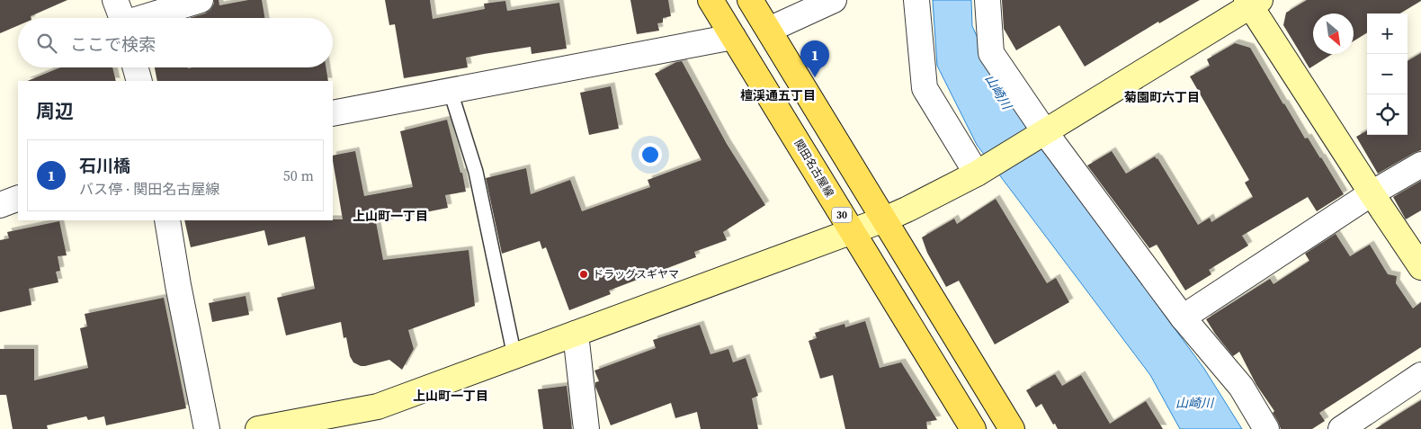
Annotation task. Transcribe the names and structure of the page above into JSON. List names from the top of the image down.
{
  "streets": {
    "main road": ["関田名古屋線", "30"]
  },
  "districts": [
    "檀渓通五丁目",
    "菊園町六丁目",
    "上山町一丁目",
    "上山町一丁目"
  ],
  "water": ["山崎川"],
  "places": ["ドラッグスギヤマ"],
  "north": "bottom right",
  "page": {
    "map_buttons": ["+", "−"],
    "search": "ここで検索",
    "pins": "1",
    "heading": "周辺",
    "list": [
      {
        "mark": "1",
        "name": "石川橋",
        "note": "バス停 · 関田名古屋線",
        "value": "50 m"
      }
    ]
  }
}
